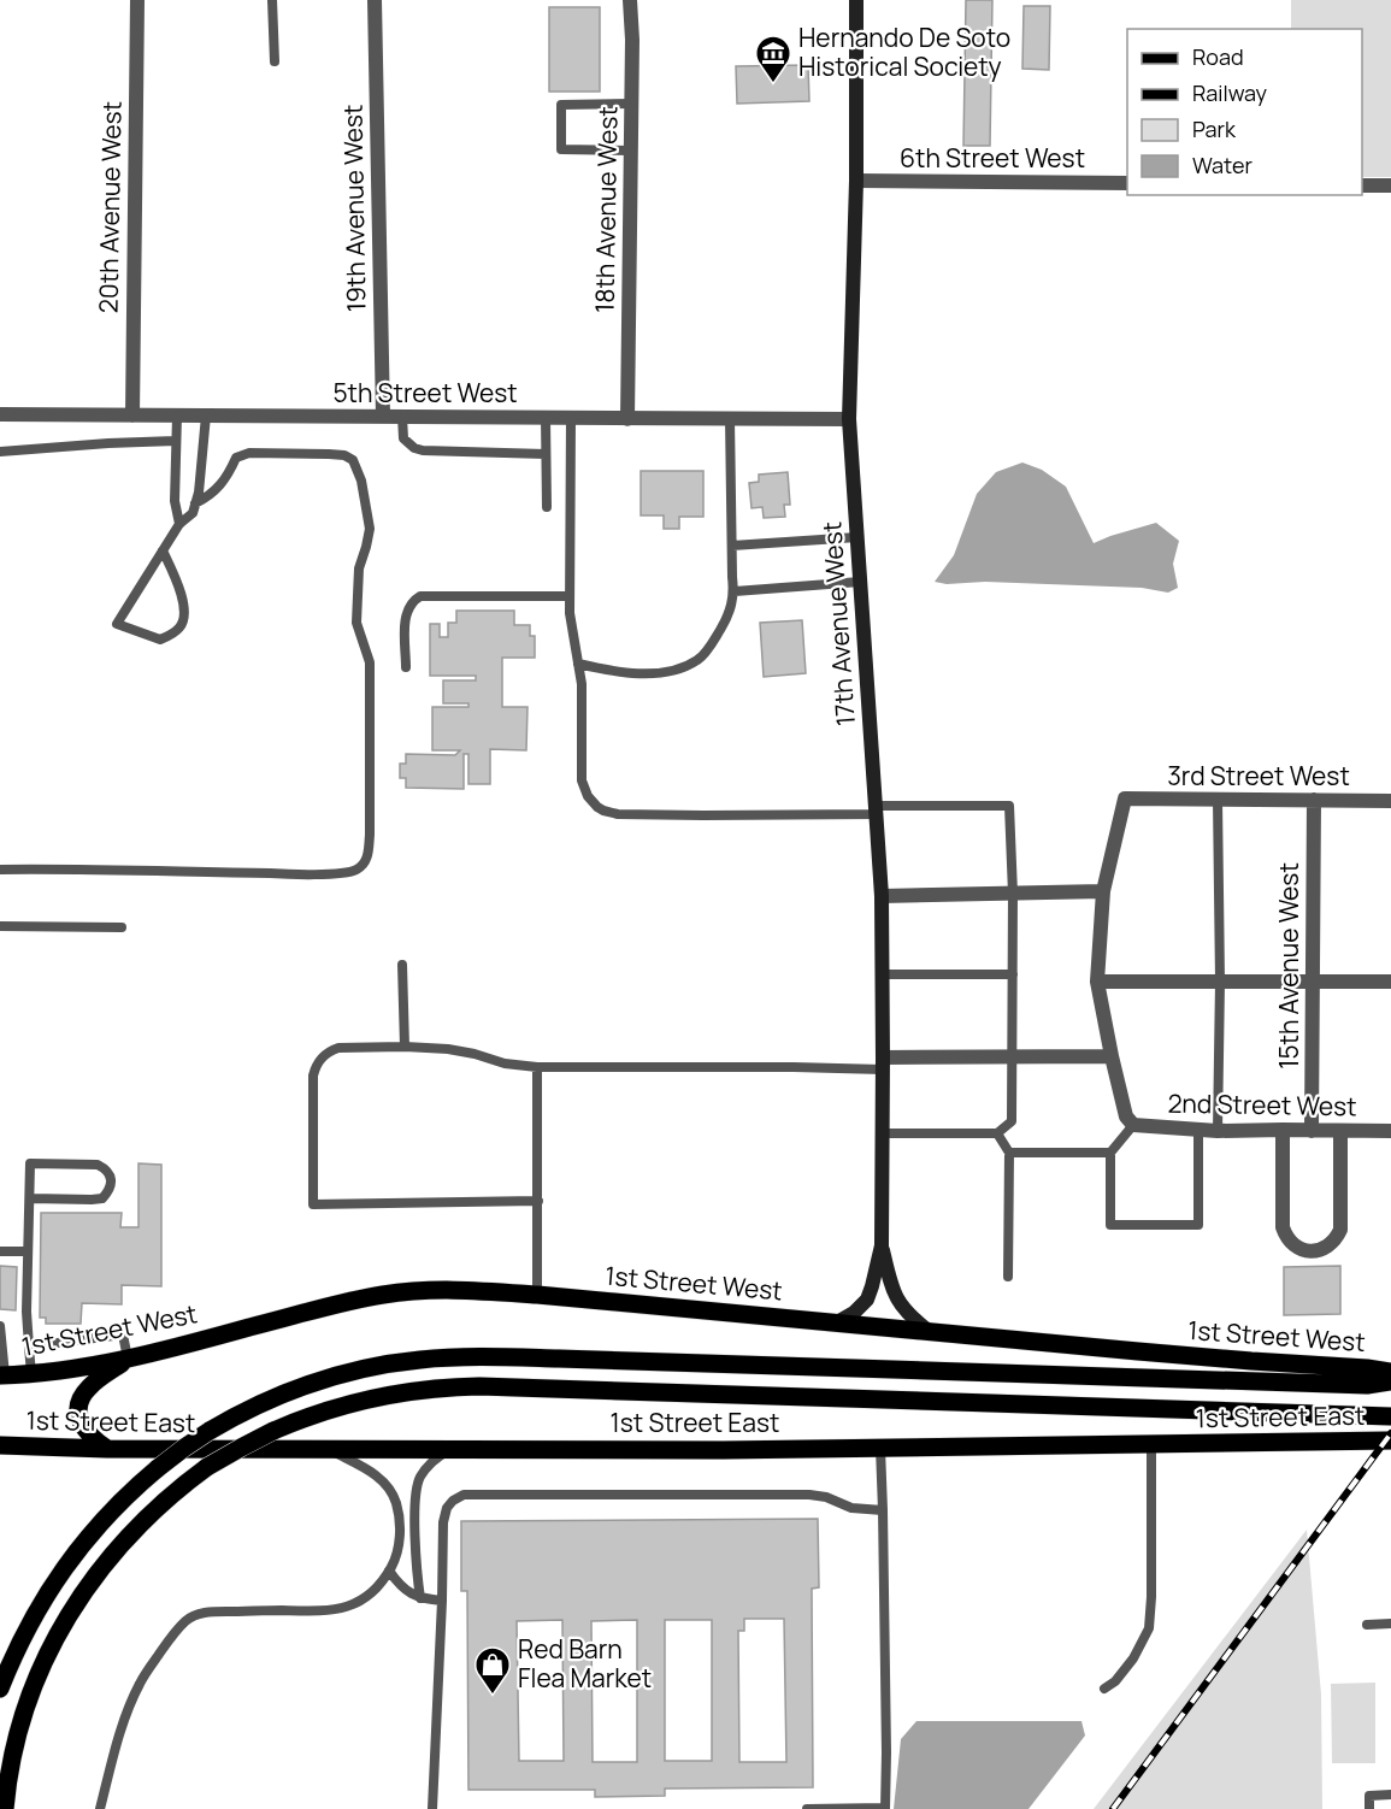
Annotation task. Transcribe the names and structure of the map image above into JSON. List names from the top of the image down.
{
  "streets": {
    "main road": ["1st Street West", "1st Street East"],
    "street": [
      "6th Street West",
      "20th Avenue West",
      "19th Avenue West",
      "18th Avenue West",
      "5th Street West",
      "17th Avenue West",
      "3rd Street West",
      "15th Avenue West",
      "2nd Street West"
    ]
  },
  "crossings": [
    ["6th Street West", "17th Avenue West"],
    ["20th Avenue West", "5th Street West"],
    ["19th Avenue West", "5th Street West"],
    ["18th Avenue West", "5th Street West"],
    ["5th Street West", "17th Avenue West"],
    ["17th Avenue West", "1st Street West"],
    ["3rd Street West", "15th Avenue West"],
    ["15th Avenue West", "2nd Street West"]
  ],
  "places": {
    "museum": ["Hernando De Soto Historical Society"],
    "shop": ["Red Barn Flea Market"]
  },
  "legend": [
    "Road",
    "Railway",
    "Park",
    "Water"
  ]
}
